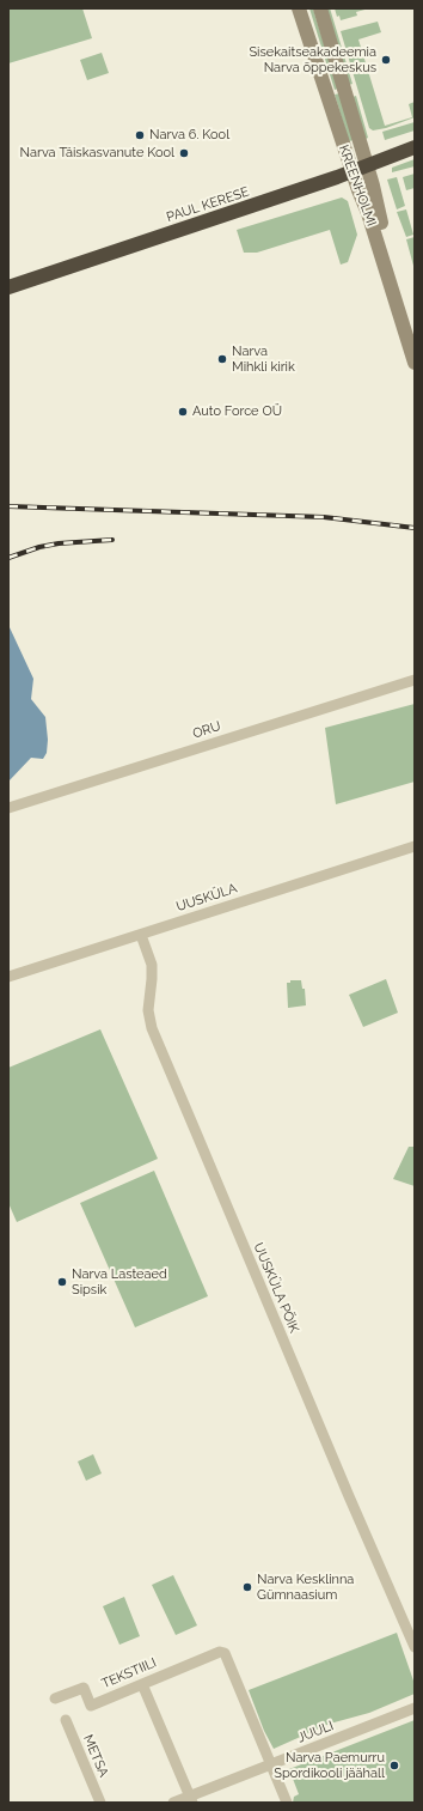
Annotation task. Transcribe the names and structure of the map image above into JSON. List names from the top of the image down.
{
  "streets": {
    "highway": ["PAUL KERESE"],
    "main road": ["KREENHOLMI"],
    "street": [
      "ORU",
      "UUSKÜLA",
      "UUSKÜLA PÕIK",
      "TEKSTIILI",
      "JUULI",
      "METSA"
    ]
  },
  "crossings": [
    ["KREENHOLMI", "PAUL KERESE"],
    ["UUSKÜLA", "UUSKÜLA PÕIK"],
    ["TEKSTIILI", "JUULI"]
  ],
  "places": [
    "Sisekaitseakadeemia Narva õppekeskus",
    "Narva 6. Kool",
    "Narva Täiskasvanute Kool",
    "Narva Mihkli kirik",
    "Auto Force OÜ",
    "Narva Lasteaed Sipsik",
    "Narva Kesklinna Gümnaasium",
    "Narva Paemurru Spordikooli jäähall"
  ]
}
